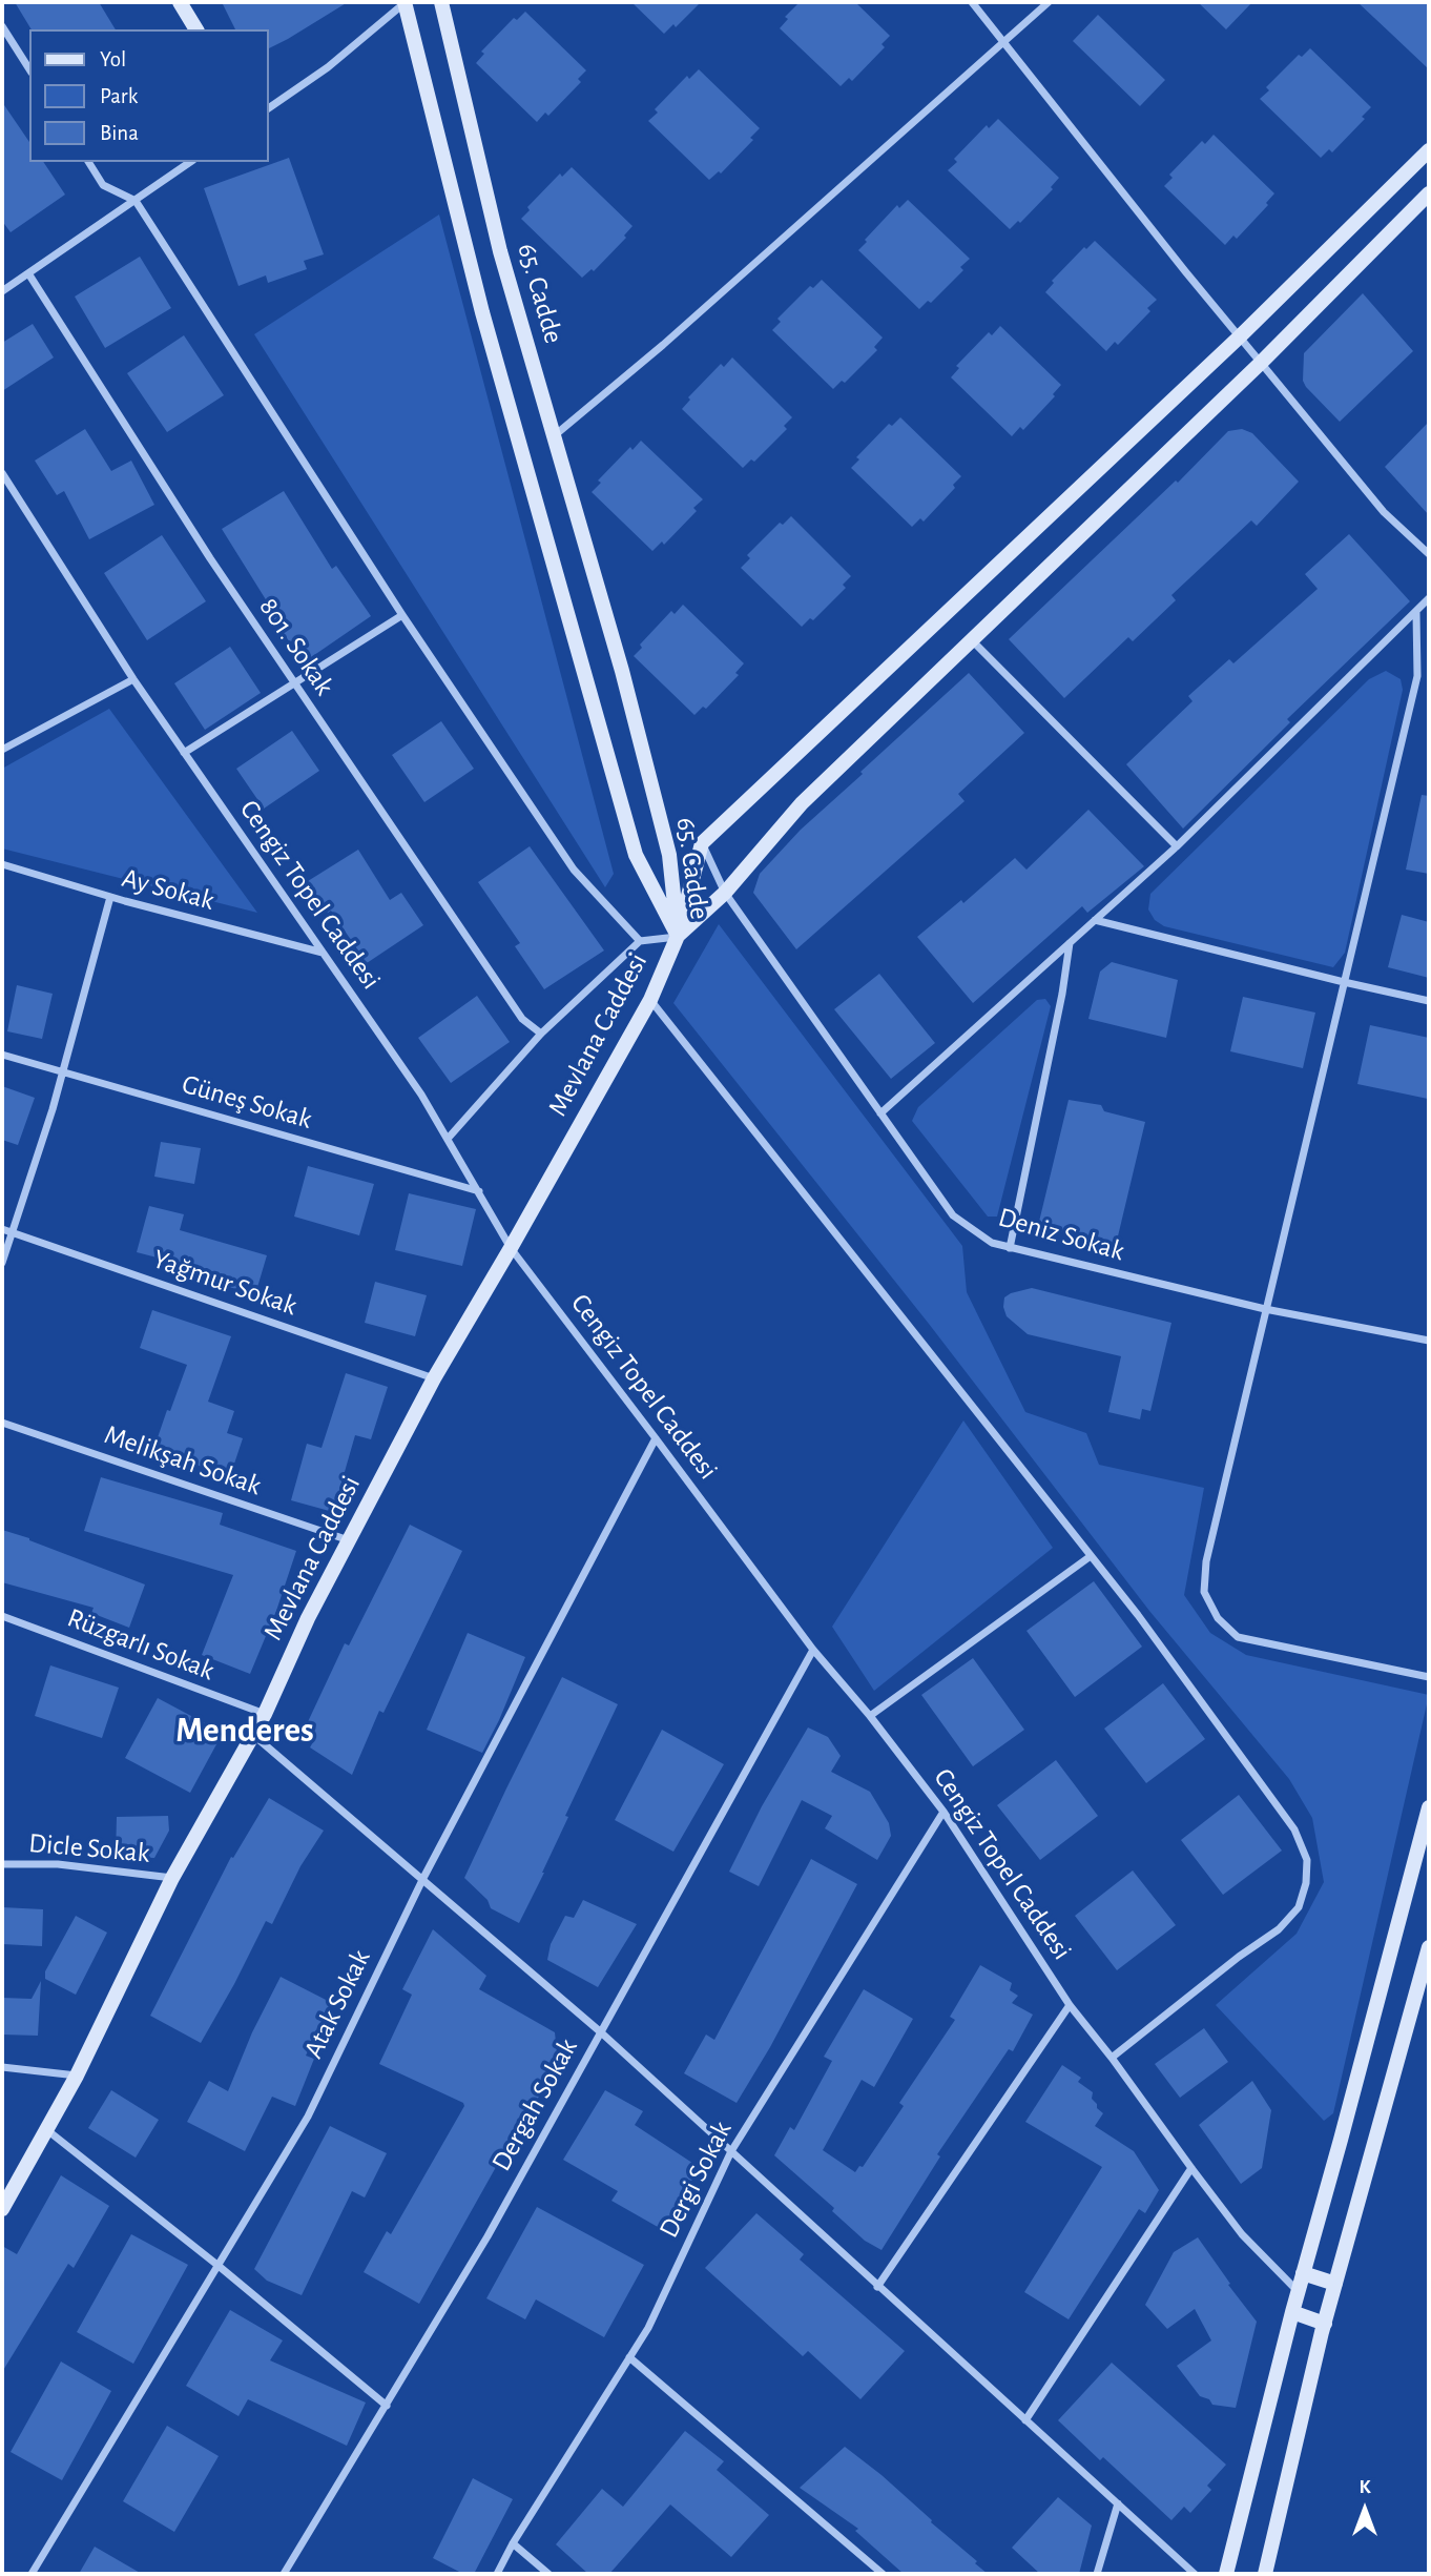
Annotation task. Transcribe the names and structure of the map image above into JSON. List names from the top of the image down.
{
  "streets": {
    "street": [
      "65. Cadde",
      "801. Sokak",
      "Ay Sokak",
      "Cengiz Topel Caddesi",
      "Mevlana Caddesi",
      "Güneş Sokak",
      "Deniz Sokak",
      "Yağmur Sokak",
      "Melikşah Sokak",
      "Rüzgarlı Sokak",
      "Dicle Sokak",
      "Atak Sokak",
      "Dergah Sokak",
      "Dergi Sokak"
    ]
  },
  "crossings": [
    ["65. Cadde", "Mevlana Caddesi"],
    ["Ay Sokak", "Cengiz Topel Caddesi"],
    ["Cengiz Topel Caddesi", "Mevlana Caddesi"],
    ["Cengiz Topel Caddesi", "Güneş Sokak"],
    ["Cengiz Topel Caddesi", "Atak Sokak"],
    ["Cengiz Topel Caddesi", "Dergah Sokak"],
    ["Cengiz Topel Caddesi", "Dergi Sokak"],
    ["Mevlana Caddesi", "Deniz Sokak"],
    ["Mevlana Caddesi", "Yağmur Sokak"],
    ["Mevlana Caddesi", "Melikşah Sokak"],
    ["Mevlana Caddesi", "Rüzgarlı Sokak"],
    ["Mevlana Caddesi", "Dicle Sokak"]
  ],
  "districts": ["Menderes"],
  "legend": ["Yol", "Park", "Bina"],
  "north": "top"
}
